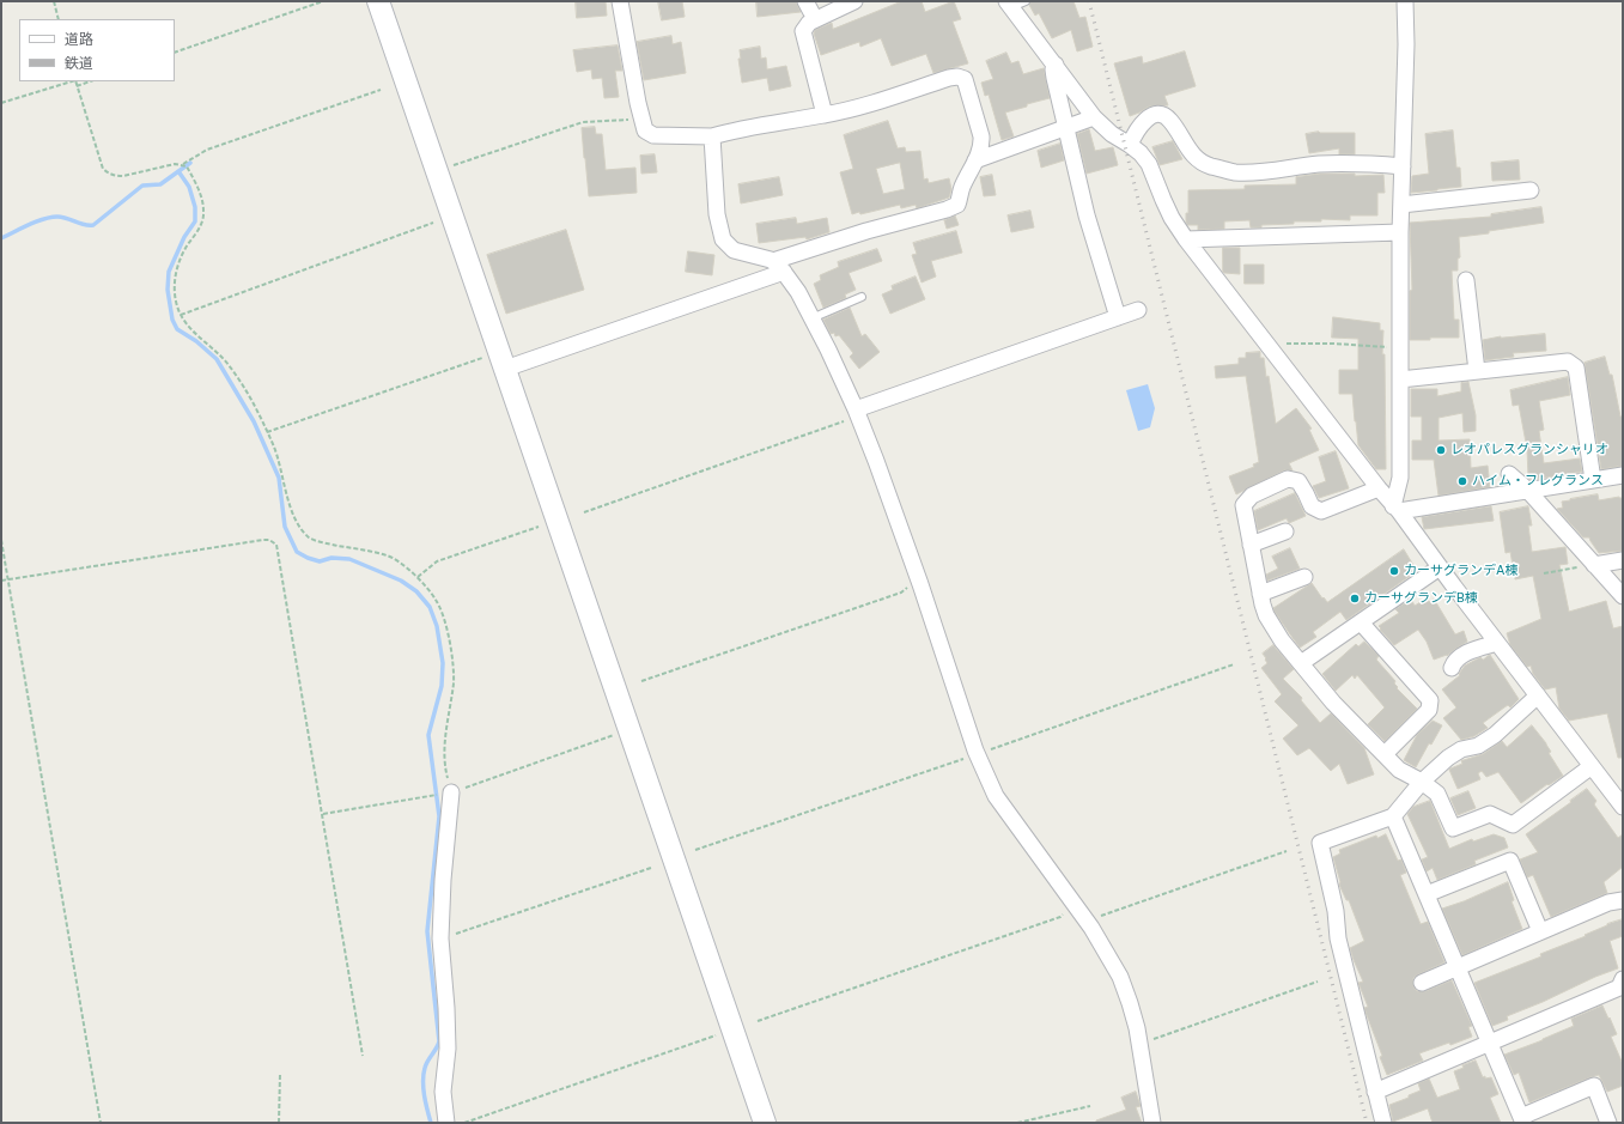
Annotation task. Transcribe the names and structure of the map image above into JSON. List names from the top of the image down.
{
  "places": [
    "レオパレスグランシャリオ",
    "ハイム・フレグランス",
    "カーサグランデA棟",
    "カーサグランデB棟"
  ],
  "legend": ["道路", "鉄道"]
}
